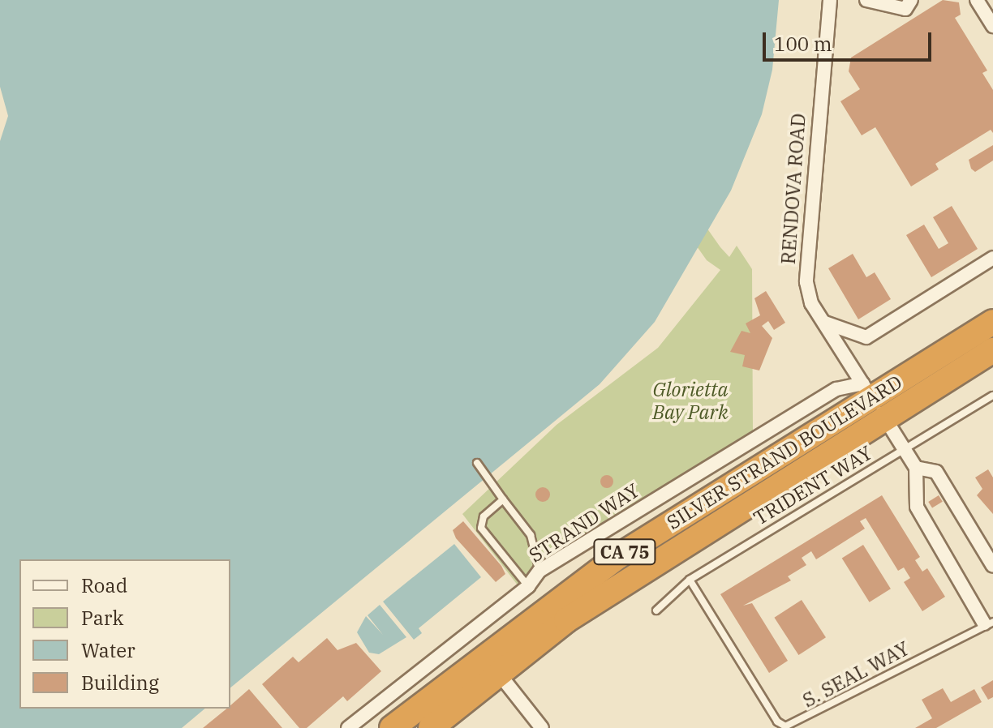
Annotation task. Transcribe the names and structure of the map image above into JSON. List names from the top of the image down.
{
  "streets": {
    "highway": ["SILVER STRAND BOULEVARD", "CA 75"],
    "street": ["RENDOVA ROAD", "STRAND WAY"],
    "lane": ["TRIDENT WAY", "S. SEAL WAY"]
  },
  "crossings": [
    ["RENDOVA ROAD", "SILVER STRAND BOULEVARD"],
    ["RENDOVA ROAD", "TRIDENT WAY"],
    ["RENDOVA ROAD", "STRAND WAY"],
    ["SILVER STRAND BOULEVARD", "STRAND WAY"],
    ["TRIDENT WAY", "S. SEAL WAY"]
  ],
  "parks": ["Glorietta Bay Park"],
  "legend": [
    "Road",
    "Park",
    "Water",
    "Building"
  ],
  "scale_bar": "100 m"
}
